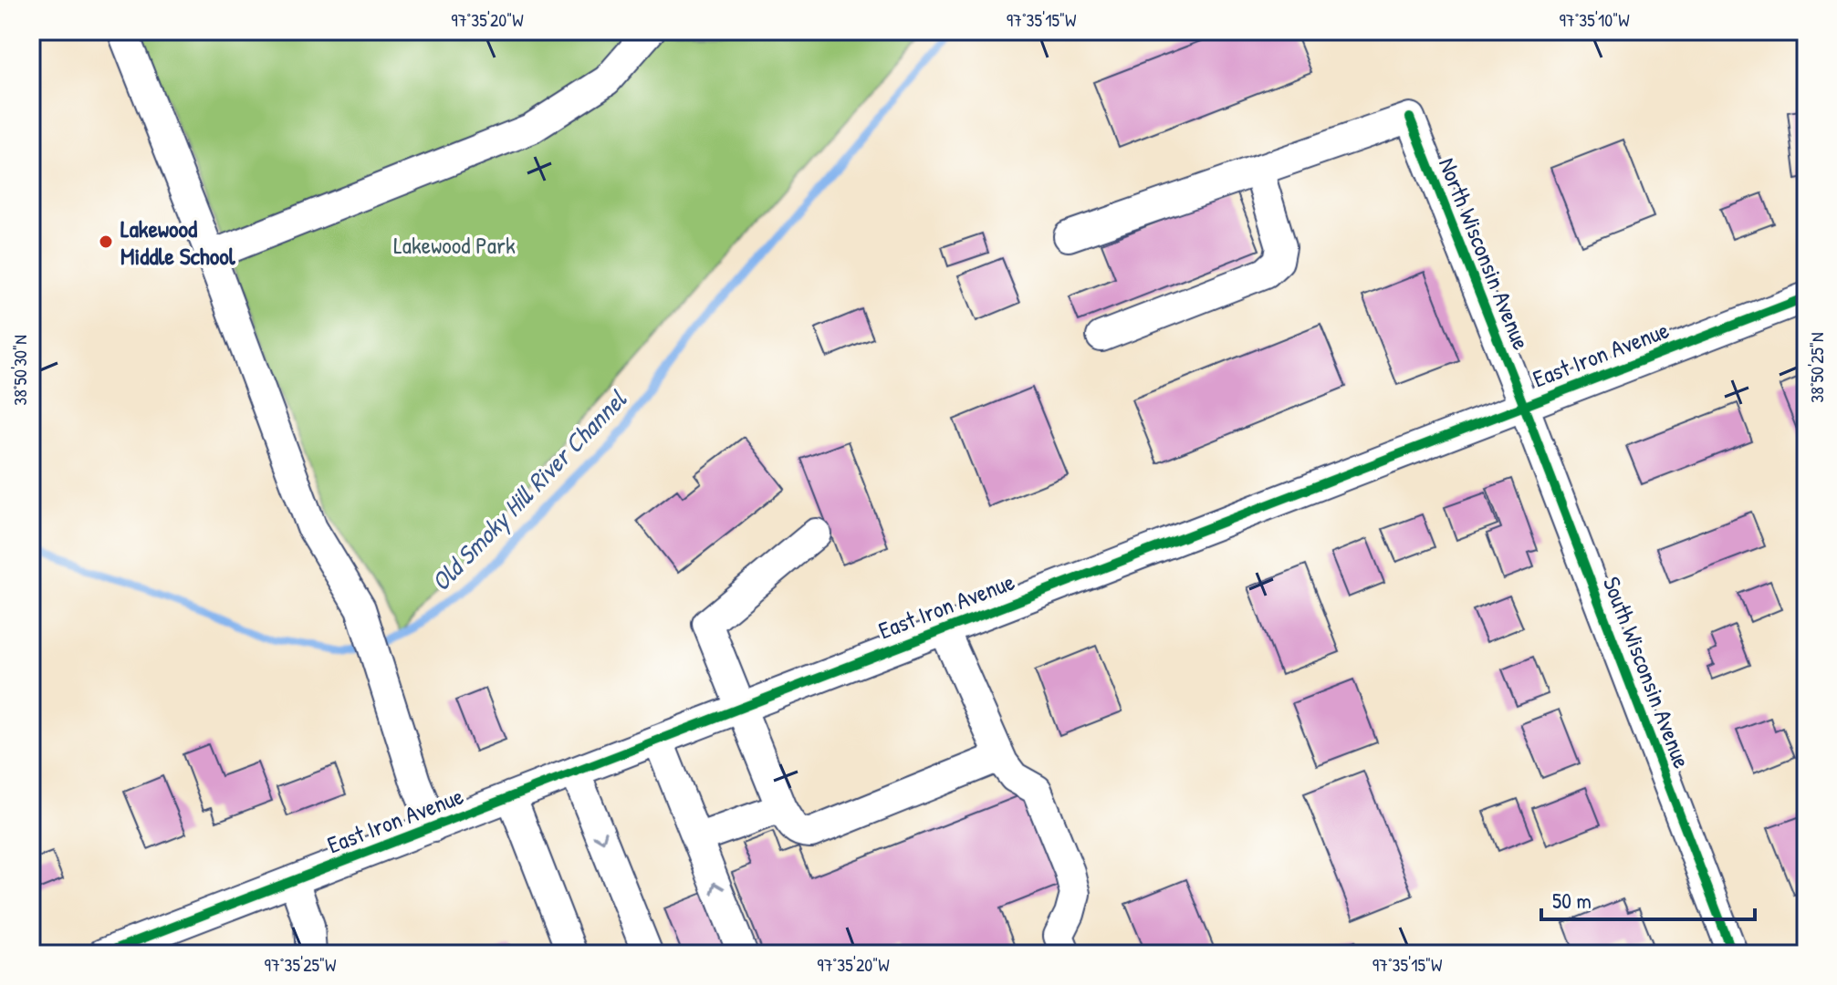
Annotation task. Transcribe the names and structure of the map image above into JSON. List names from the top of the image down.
{
  "streets": {
    "street": ["North Wisconsin Avenue", "East Iron Avenue", "South Wisconsin Avenue"]
  },
  "crossings": [
    ["North Wisconsin Avenue", "East Iron Avenue"],
    ["North Wisconsin Avenue", "South Wisconsin Avenue"],
    ["East Iron Avenue", "South Wisconsin Avenue"]
  ],
  "water": ["Old Smoky Hill River Channel"],
  "parks": ["Lakewood Park"],
  "places": ["Lakewood Middle School"],
  "scale_bar": "50 m",
  "coordinates": [
    "97°35'20\"W",
    "97°35'15\"W",
    "97°35'10\"W",
    "38°50'25\"N",
    "38°50'30\"N",
    "97°35'25\"W"
  ]
}
